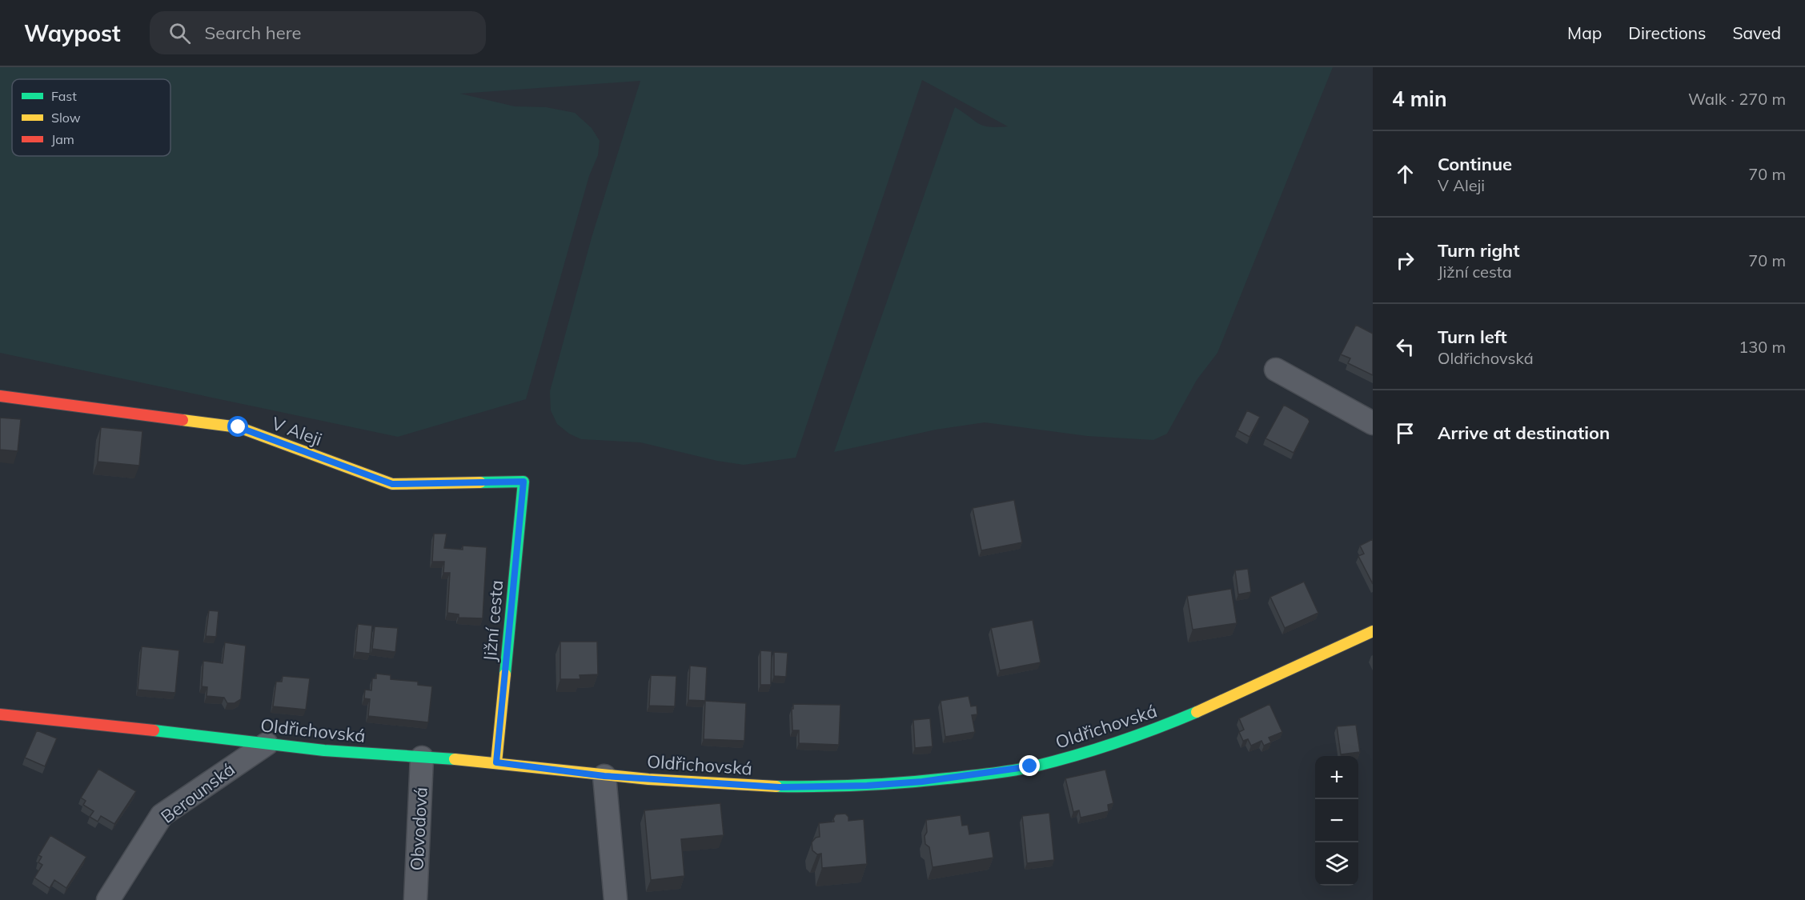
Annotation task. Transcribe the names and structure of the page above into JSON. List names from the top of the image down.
{
  "streets": {
    "street": [
      "V Aleji",
      "Jižní cesta",
      "Oldřichovská",
      "Berounská",
      "Obvodová"
    ]
  },
  "crossings": [
    ["V Aleji", "Jižní cesta"],
    ["Jižní cesta", "Oldřichovská"],
    ["Oldřichovská", "Berounská"],
    ["Oldřichovská", "Obvodová"]
  ],
  "legend": ["Fast", "Slow", "Jam"],
  "page": {
    "header": "Waypost",
    "search": "Search here",
    "nav": ["Map", "Directions", "Saved"],
    "heading": ["4 min", "Walk · 270 m"],
    "list": [
      ["Continue", "V Aleji", "70 m"],
      ["Turn right", "Jižní cesta", "70 m"],
      ["Turn left", "Oldřichovská", "130 m"],
      "Arrive at destination"
    ],
    "map_buttons": ["+", "−"]
  }
}
